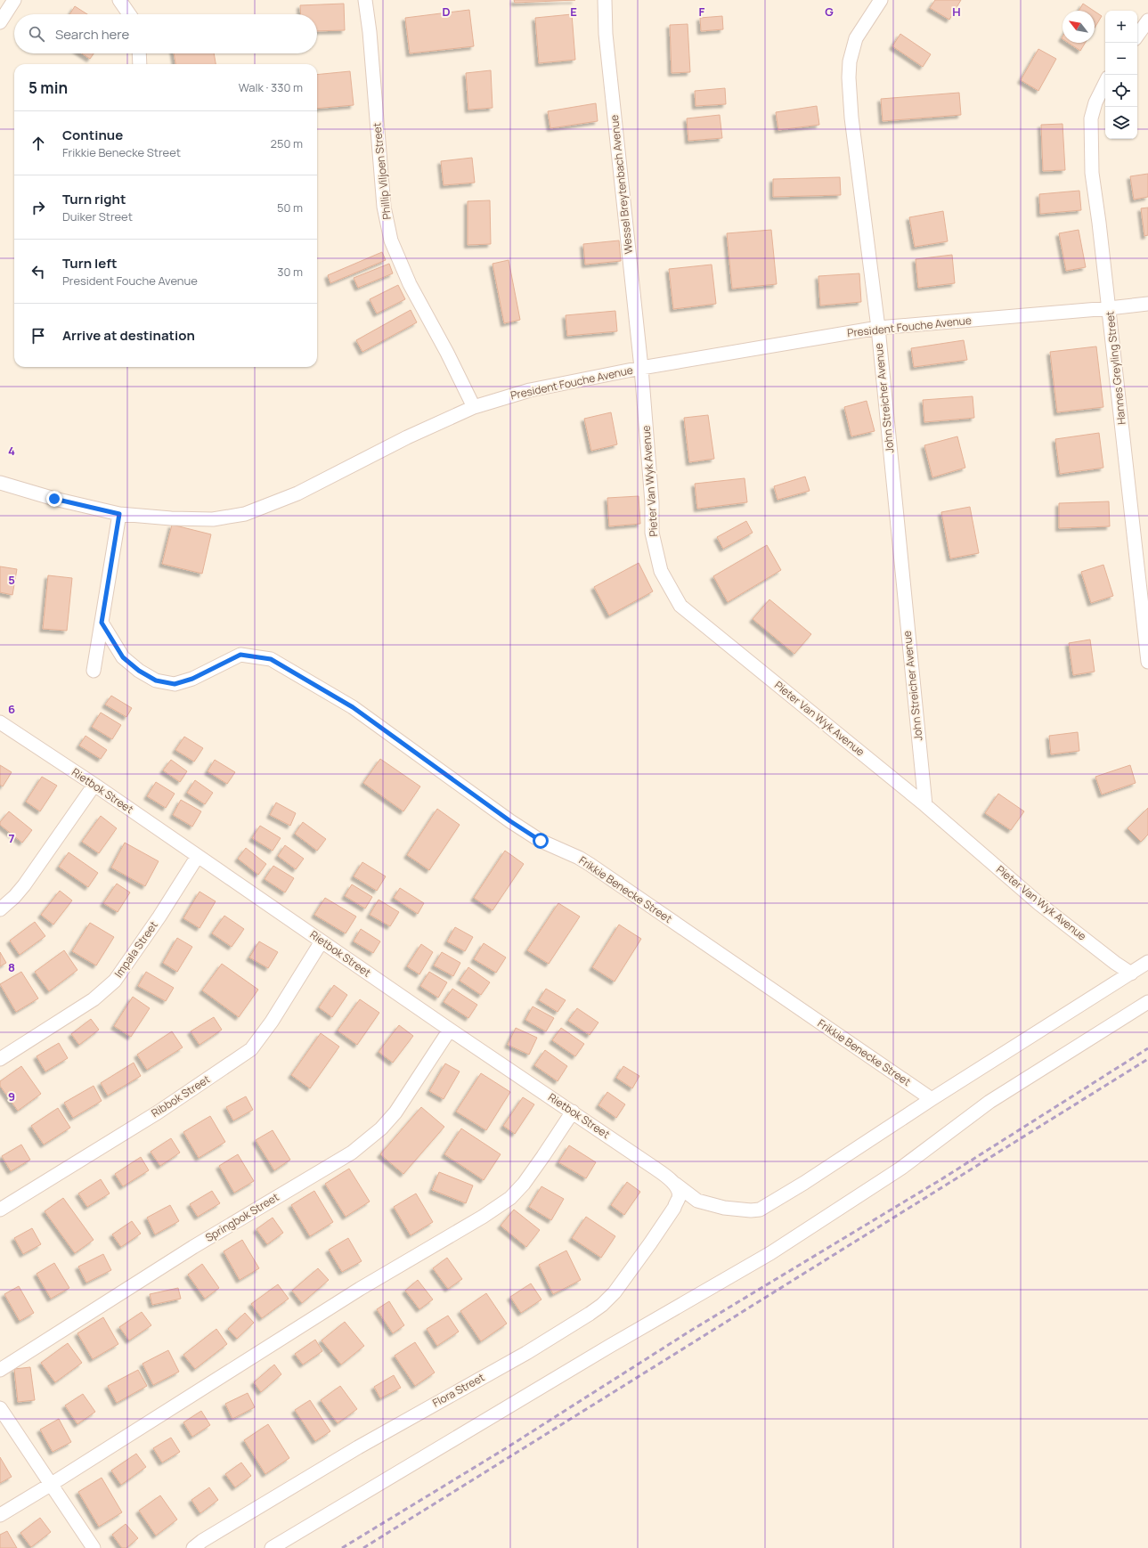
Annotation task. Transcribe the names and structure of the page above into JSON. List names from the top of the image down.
{
  "streets": {
    "street": [
      "Phillip Viljoen Street",
      "Wessel Breytenbach Avenue",
      "President Fouche Avenue",
      "Hannes Greyling Street",
      "John Streicher Avenue",
      "Pieter Van Wyk Avenue",
      "Rietbok Street",
      "Frikkie Benecke Street",
      "Impala Street",
      "Ribbok Street",
      "Springbok Street",
      "Flora Street"
    ]
  },
  "crossings": [
    ["Phillip Viljoen Street", "President Fouche Avenue"],
    ["Wessel Breytenbach Avenue", "President Fouche Avenue"],
    ["Wessel Breytenbach Avenue", "Pieter Van Wyk Avenue"],
    ["President Fouche Avenue", "Hannes Greyling Street"],
    ["President Fouche Avenue", "John Streicher Avenue"],
    ["President Fouche Avenue", "Pieter Van Wyk Avenue"],
    ["John Streicher Avenue", "Pieter Van Wyk Avenue"],
    ["Pieter Van Wyk Avenue", "Rietbok Street"],
    ["Rietbok Street", "Frikkie Benecke Street"],
    ["Rietbok Street", "Impala Street"],
    ["Rietbok Street", "Ribbok Street"],
    ["Rietbok Street", "Springbok Street"],
    ["Rietbok Street", "Flora Street"]
  ],
  "north": "top left",
  "page": {
    "map_buttons": ["+", "−"],
    "search": "Search here",
    "heading": ["5 min", "Walk · 330 m"],
    "list": [
      ["Continue", "Frikkie Benecke Street", "250 m"],
      ["Turn right", "Duiker Street", "50 m"],
      ["Turn left", "President Fouche Avenue", "30 m"],
      "Arrive at destination"
    ]
  },
  "grid": {
    "columns": [
      "D",
      "E",
      "F",
      "G",
      "H"
    ],
    "rows": [
      "4",
      "5",
      "6",
      "7",
      "8",
      "9"
    ]
  }
}
